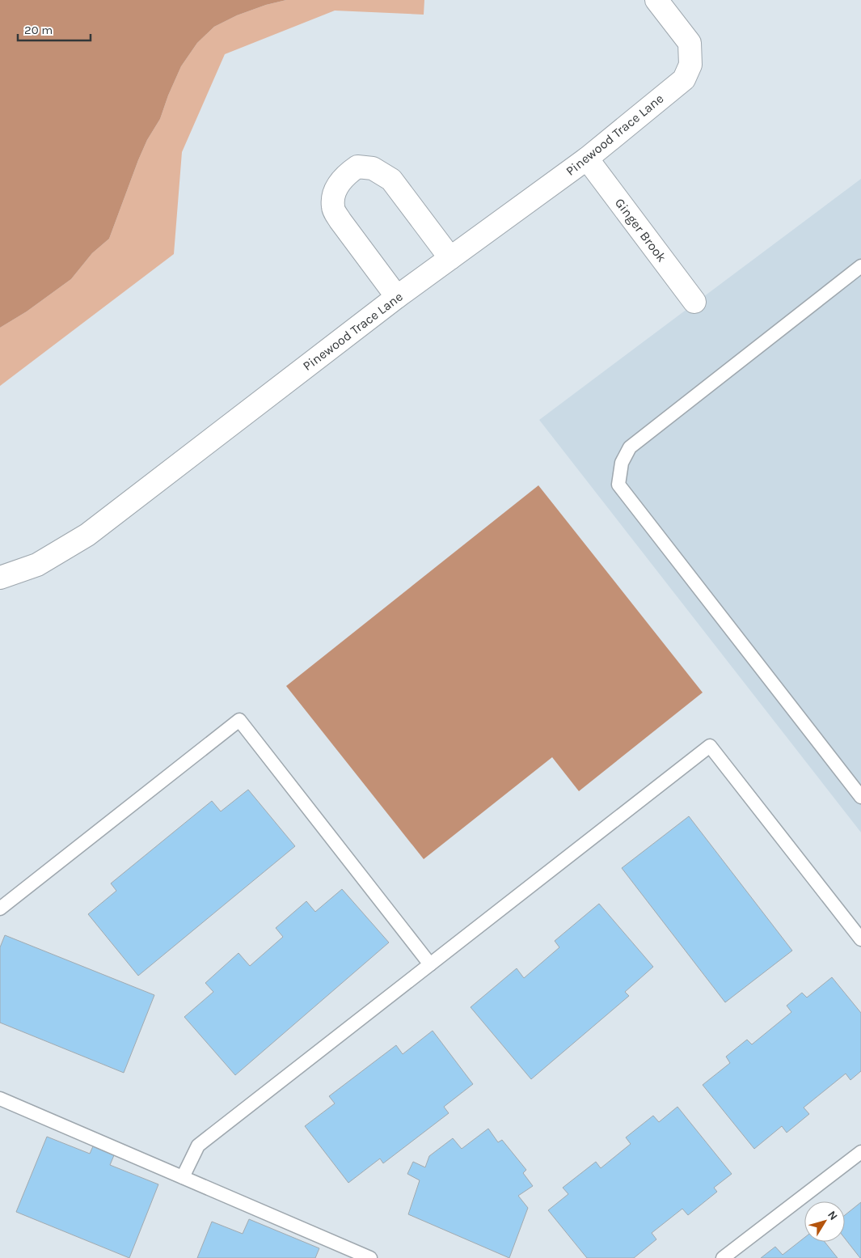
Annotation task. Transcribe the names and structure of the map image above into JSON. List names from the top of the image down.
{
  "streets": {
    "street": ["Pinewood Trace Lane", "Ginger Brook"]
  },
  "crossings": [
    ["Pinewood Trace Lane", "Ginger Brook"]
  ],
  "scale_bar": "20 m",
  "north": "top right"
}
